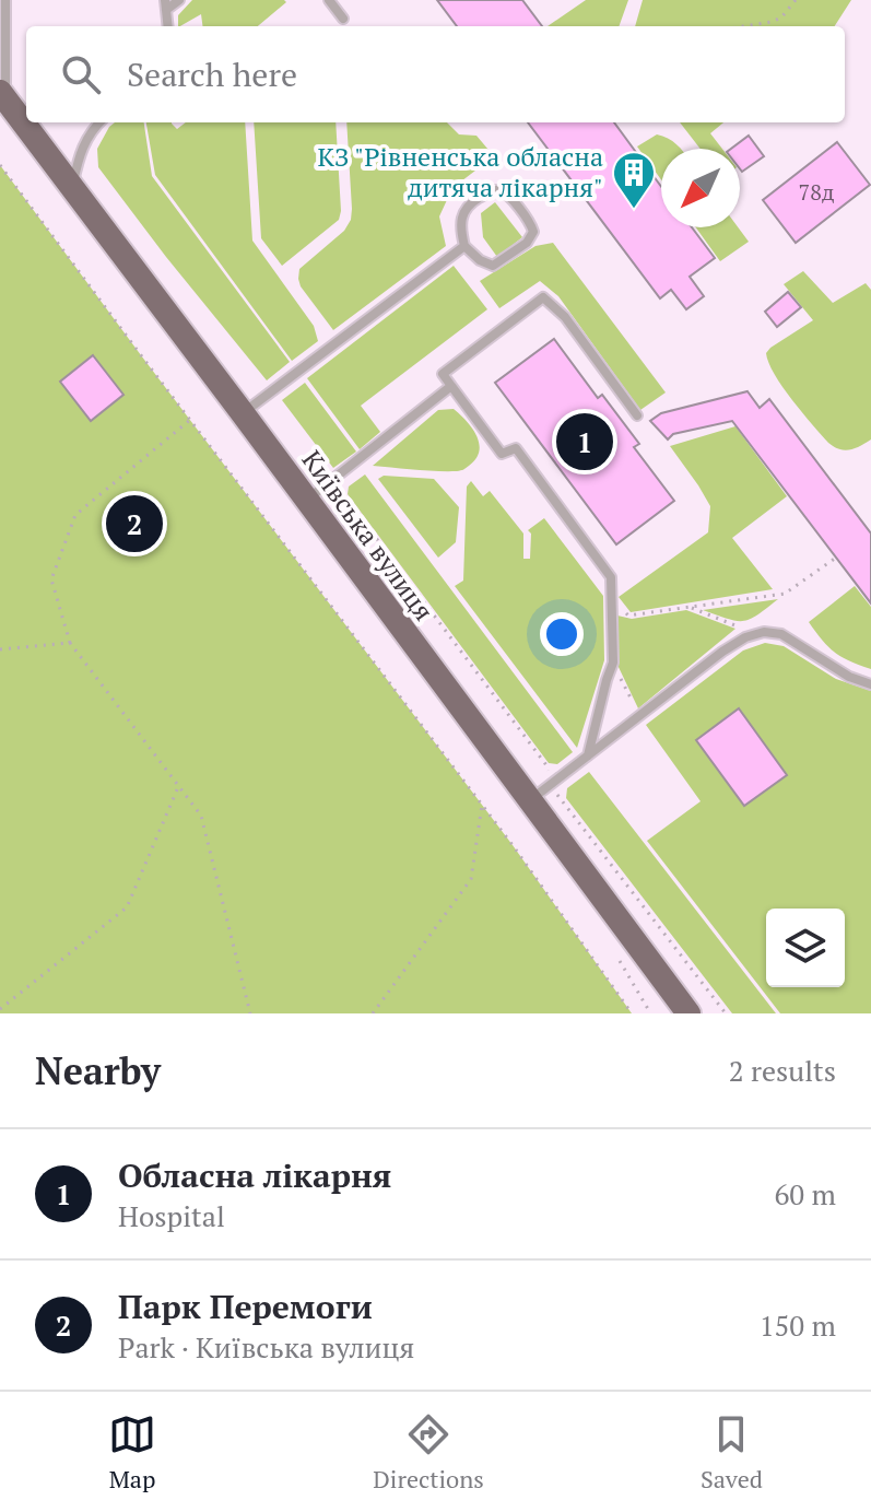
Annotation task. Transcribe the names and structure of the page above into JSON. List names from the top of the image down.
{
  "streets": {
    "main road": ["Київська вулиця"]
  },
  "places": {
    "building": ["КЗ \"Рівненська обласна дитяча лікарня\""]
  },
  "house_numbers": ["78д"],
  "north": "bottom left",
  "page": {
    "search": "Search here",
    "pins": ["1", "2"],
    "heading": ["Nearby", "2 results"],
    "list": [
      {
        "mark": "1",
        "name": "Обласна лікарня",
        "note": "Hospital",
        "value": "60 m"
      },
      {
        "mark": "2",
        "name": "Парк Перемоги",
        "note": "Park · Київська вулиця",
        "value": "150 m"
      }
    ],
    "nav": ["Map", "Directions", "Saved"]
  }
}
